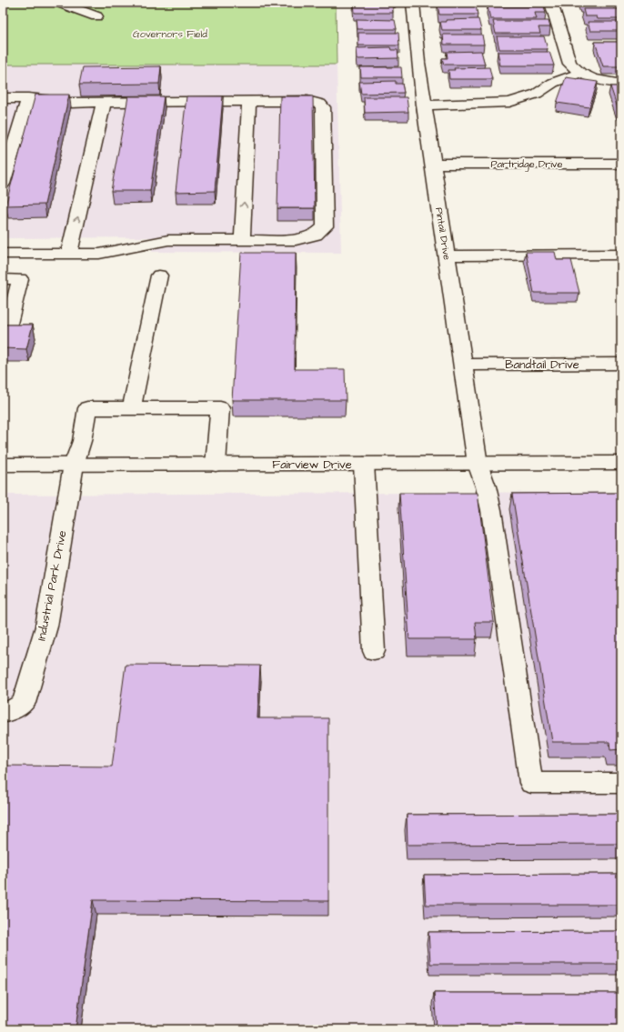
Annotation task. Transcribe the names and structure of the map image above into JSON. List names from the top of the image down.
{
  "streets": {
    "street": [
      "Partridge Drive",
      "Pintail Drive",
      "Bandtail Drive",
      "Fairview Drive",
      "Industrial Park Drive"
    ]
  },
  "crossings": [
    ["Partridge Drive", "Pintail Drive"],
    ["Pintail Drive", "Bandtail Drive"],
    ["Pintail Drive", "Fairview Drive"],
    ["Fairview Drive", "Industrial Park Drive"]
  ],
  "parks": ["Governors Field"]
}
